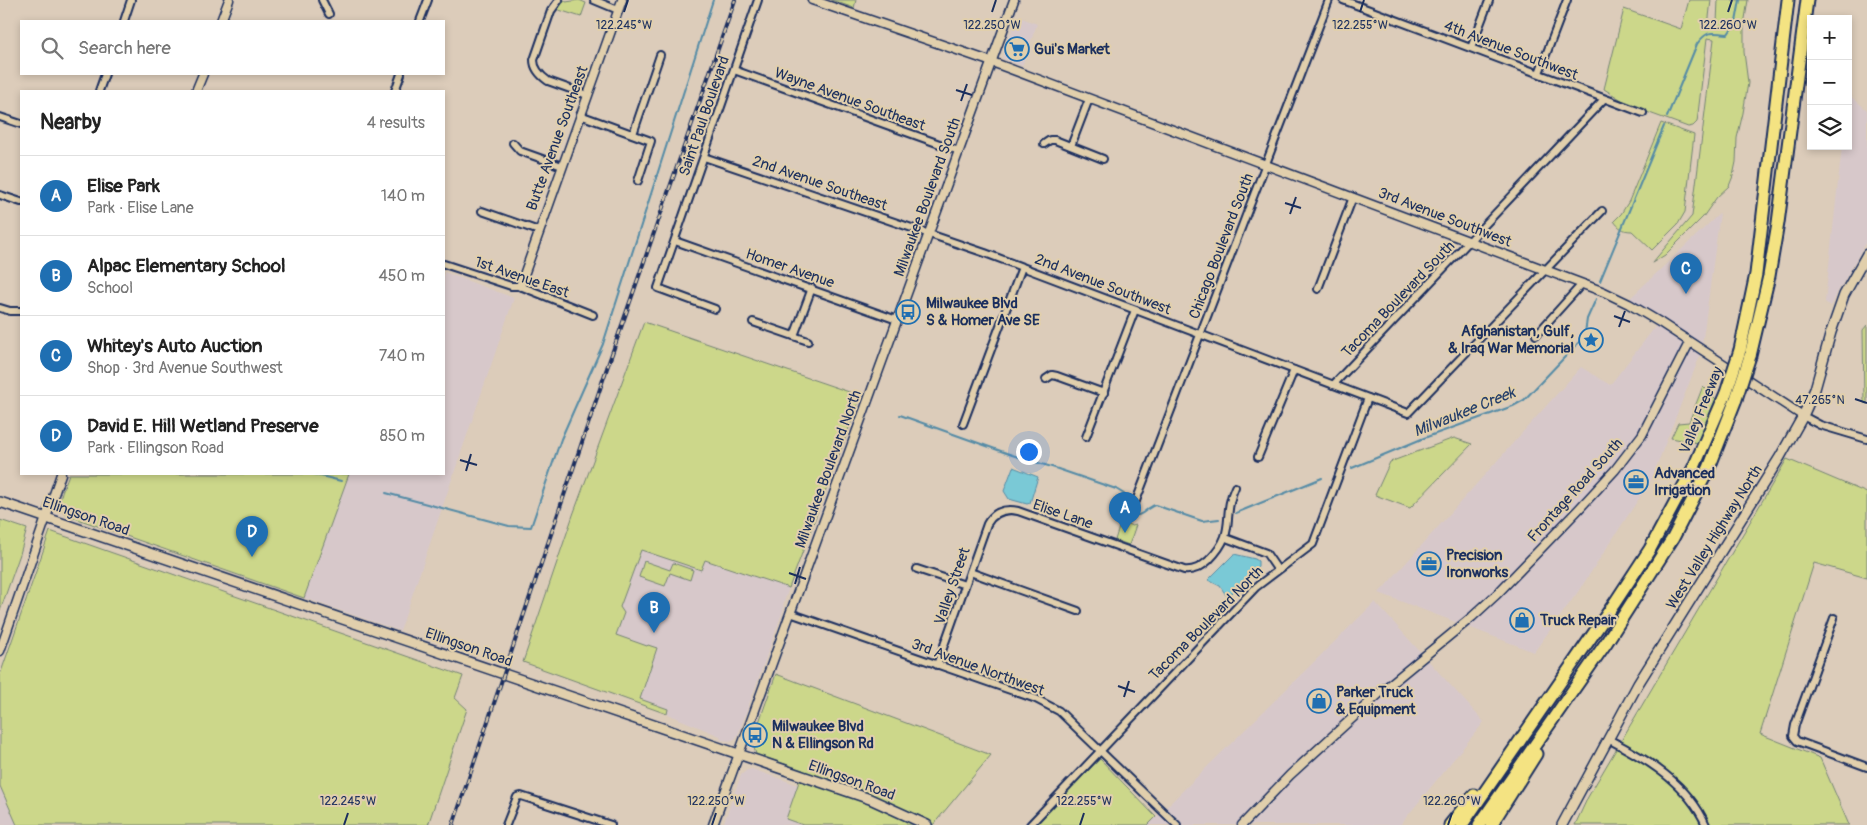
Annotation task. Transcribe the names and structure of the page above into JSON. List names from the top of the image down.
{
  "streets": {
    "highway": ["Valley Freeway"],
    "main road": ["Ellingson Road", "West Valley Highway North"],
    "street": [
      "4th Avenue Southwest",
      "Wayne Avenue Southeast",
      "Saint Paul Boulevard",
      "Butte Avenue Southeast",
      "2nd Avenue Southeast",
      "Milwaukee Boulevard South",
      "3rd Avenue Southwest",
      "Chicago Boulevard South",
      "Homer Avenue",
      "1st Avenue East",
      "2nd Avenue Southwest",
      "Tacoma Boulevard South",
      "Milwaukee Boulevard North",
      "Frontage Road South",
      "Elise Lane",
      "Valley Street",
      "Tacoma Boulevard North",
      "3rd Avenue Northwest"
    ]
  },
  "crossings": [
    ["4th Avenue Southwest", "Tacoma Boulevard South"],
    ["Wayne Avenue Southeast", "Saint Paul Boulevard"],
    ["Wayne Avenue Southeast", "Milwaukee Boulevard South"],
    ["Saint Paul Boulevard", "2nd Avenue Southeast"],
    ["Saint Paul Boulevard", "Homer Avenue"],
    ["Butte Avenue Southeast", "1st Avenue East"],
    ["2nd Avenue Southeast", "Milwaukee Boulevard South"],
    ["2nd Avenue Southeast", "2nd Avenue Southwest"],
    ["Milwaukee Boulevard South", "3rd Avenue Southwest"],
    ["Milwaukee Boulevard South", "Homer Avenue"],
    ["Milwaukee Boulevard South", "2nd Avenue Southwest"],
    ["Milwaukee Boulevard South", "Milwaukee Boulevard North"],
    ["3rd Avenue Southwest", "Chicago Boulevard South"],
    ["3rd Avenue Southwest", "2nd Avenue Southwest"],
    ["3rd Avenue Southwest", "Tacoma Boulevard South"],
    ["3rd Avenue Southwest", "Frontage Road South"],
    ["3rd Avenue Southwest", "West Valley Highway North"],
    ["Chicago Boulevard South", "2nd Avenue Southwest"],
    ["Homer Avenue", "Milwaukee Boulevard North"],
    ["2nd Avenue Southwest", "Tacoma Boulevard South"],
    ["Milwaukee Boulevard North", "Ellingson Road"],
    ["Milwaukee Boulevard North", "3rd Avenue Northwest"],
    ["Elise Lane", "Valley Street"],
    ["Valley Street", "3rd Avenue Northwest"],
    ["Tacoma Boulevard North", "3rd Avenue Northwest"]
  ],
  "water": ["Milwaukee Creek"],
  "places": {
    "supermarket": ["Gui's Market"],
    "bus stop": ["Milwaukee Blvd S & Homer Ave SE", "Milwaukee Blvd N & Ellingson Rd"],
    "place": ["Afghanistan, Gulf, & Iraq War Memorial"],
    "office": ["Advanced Irrigation", "Precision Ironworks"],
    "shop": ["Truck Repair", "Parker Truck & Equipment"]
  },
  "page": {
    "map_buttons": ["+", "−"],
    "search": "Search here",
    "heading": ["Nearby", "4 results"],
    "list": [
      {
        "mark": "A",
        "name": "Elise Park",
        "note": "Park · Elise Lane",
        "value": "140 m"
      },
      {
        "mark": "B",
        "name": "Alpac Elementary School",
        "note": "School",
        "value": "450 m"
      },
      {
        "mark": "C",
        "name": "Whitey's Auto Auction",
        "note": "Shop · 3rd Avenue Southwest",
        "value": "740 m"
      },
      {
        "mark": "D",
        "name": "David E. Hill Wetland Preserve",
        "note": "Park · Ellingson Road",
        "value": "850 m"
      }
    ],
    "pins": [
      "C",
      "A",
      "D",
      "B"
    ]
  },
  "coordinates": [
    "122.250°W",
    "122.255°W",
    "122.260°W",
    "122.245°W",
    "47.265°N"
  ]
}
